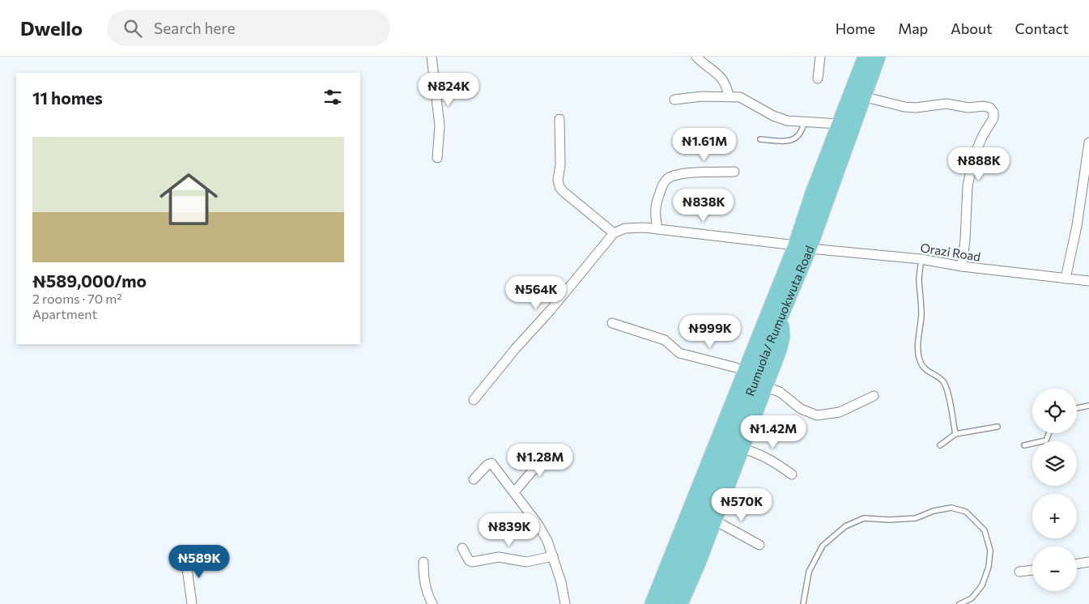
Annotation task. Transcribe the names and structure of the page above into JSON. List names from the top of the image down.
{
  "streets": {
    "main road": ["Rumuola/ Rumuokwuta Road"],
    "street": ["Orazi Road"]
  },
  "crossings": [
    ["Orazi Road", "Rumuola/ Rumuokwuta Road"]
  ],
  "page": {
    "header": "Dwello",
    "search": "Search here",
    "nav": [
      "Home",
      "Map",
      "About",
      "Contact"
    ],
    "price": [
      "₦824K",
      "₦1.61M",
      "₦888K",
      "₦838K",
      "₦564K",
      "₦999K",
      "₦1.42M",
      "₦1.28M",
      "₦570K",
      "₦839K",
      "₦589K"
    ],
    "heading": "11 homes",
    "list": [
      {
        "name": "₦589,000/mo",
        "note": "2 rooms · 70 m² · Apartment"
      }
    ],
    "map_buttons": ["+", "−"]
  }
}
